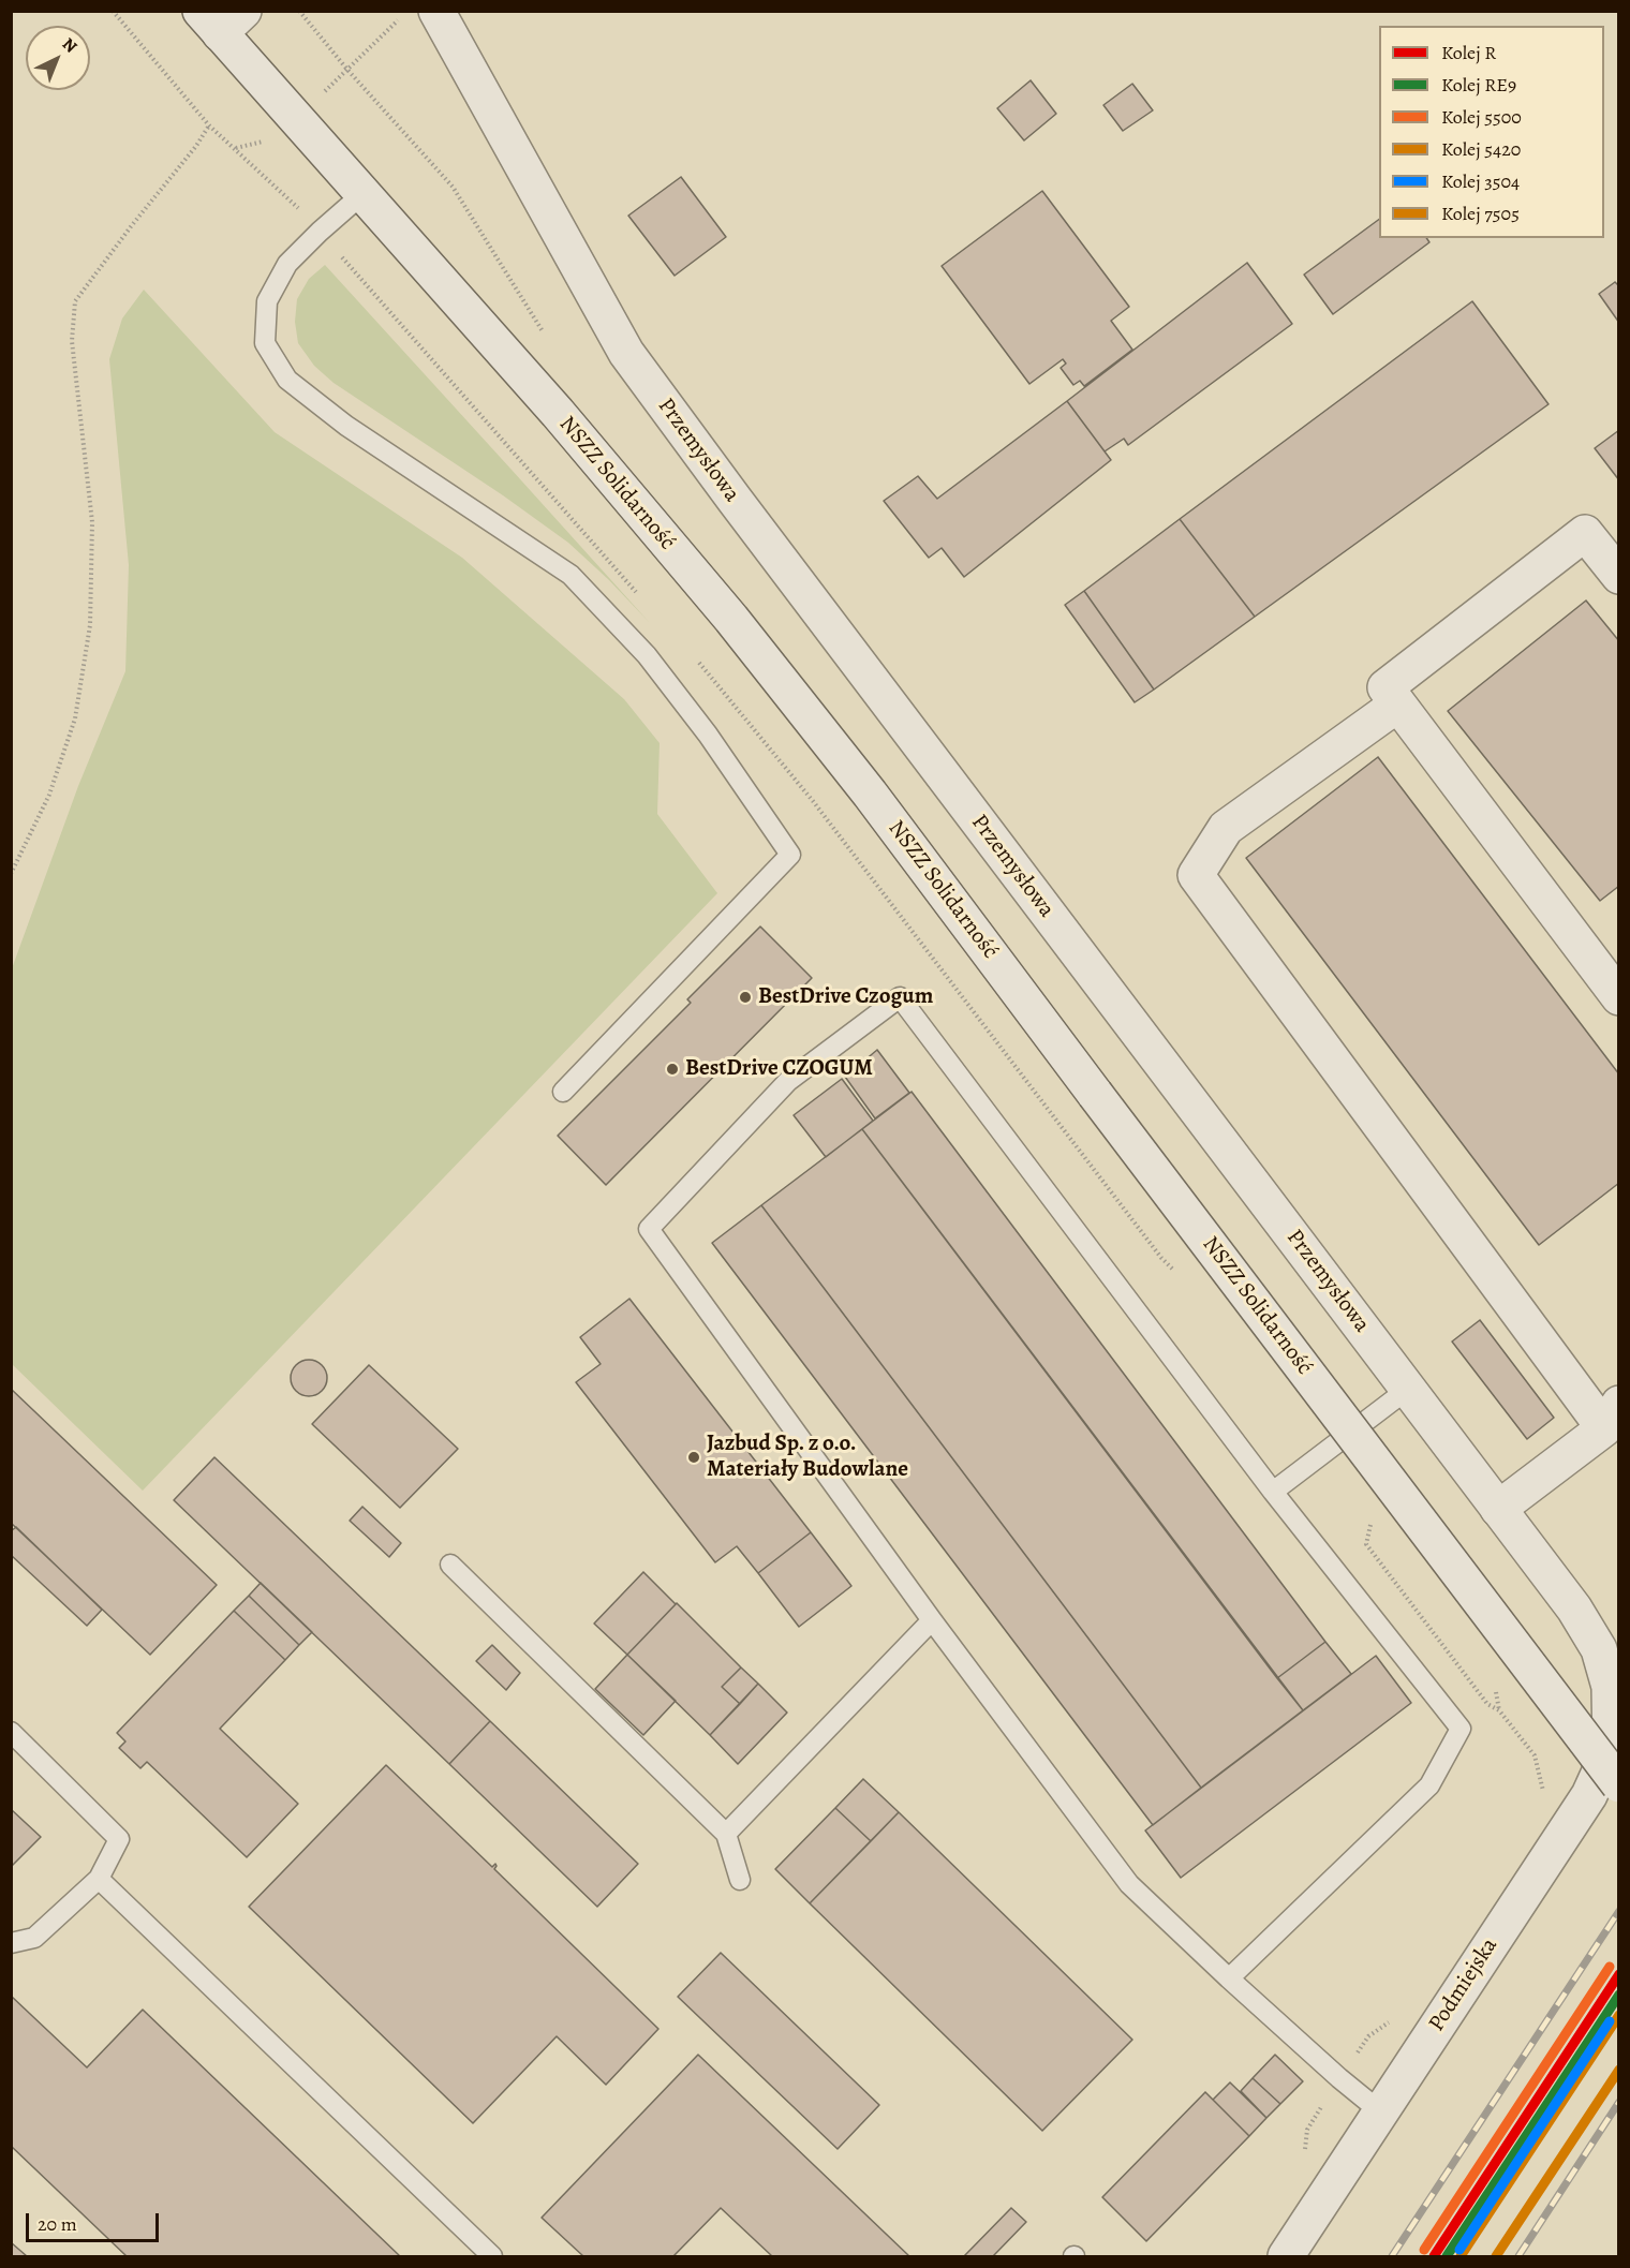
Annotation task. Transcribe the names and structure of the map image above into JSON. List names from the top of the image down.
{
  "streets": {
    "street": ["Przemysłowa", "NSZZ Solidarność", "Podmiejska"]
  },
  "crossings": [
    ["Przemysłowa", "Podmiejska"]
  ],
  "places": ["BestDrive Czogum", "BestDrive CZOGUM", "Jazbud Sp. z o.o. Materiały Budowlane"],
  "lines": [
    "rail line 5500",
    "rail line R",
    "rail line RE9",
    "rail line 5420",
    "rail line 3504",
    "rail line 7505"
  ],
  "legend": [
    "Kolej R",
    "Kolej RE9",
    "Kolej 5500",
    "Kolej 5420",
    "Kolej 3504",
    "Kolej 7505"
  ],
  "scale_bar": "20 m",
  "north": "top right"
}
